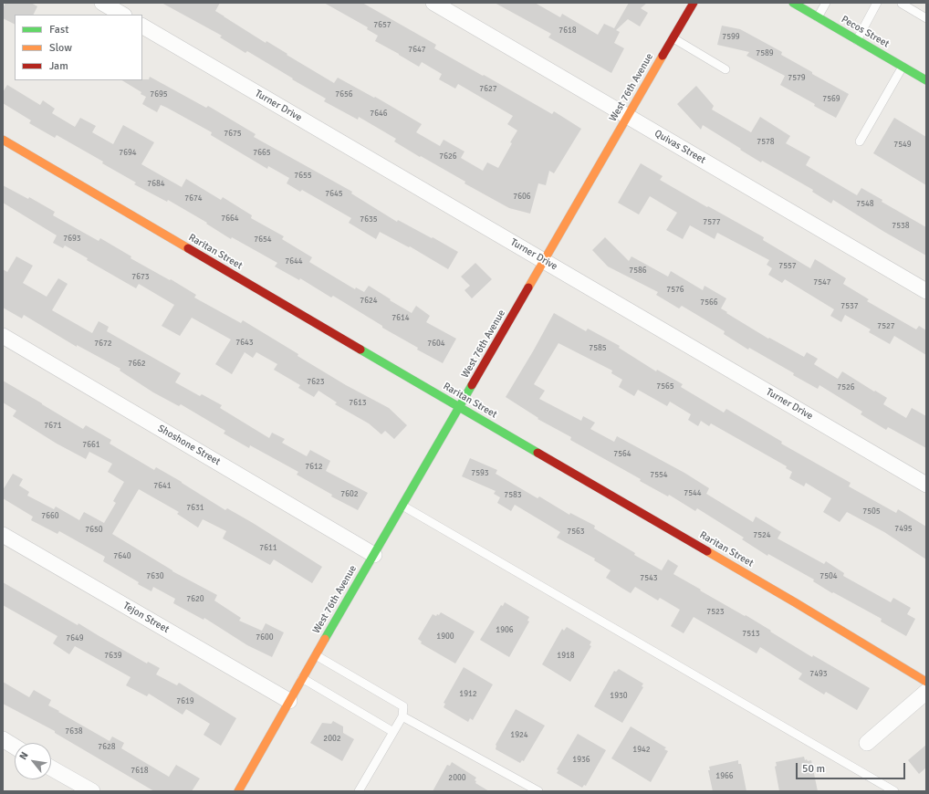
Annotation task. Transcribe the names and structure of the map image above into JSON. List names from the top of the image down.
{
  "streets": {
    "street": [
      "Pecos Street",
      "West 76th Avenue",
      "Turner Drive",
      "Quivas Street",
      "Raritan Street",
      "Shoshone Street",
      "Tejon Street"
    ]
  },
  "crossings": [
    ["West 76th Avenue", "Turner Drive"],
    ["West 76th Avenue", "Quivas Street"],
    ["West 76th Avenue", "Raritan Street"],
    ["West 76th Avenue", "Shoshone Street"],
    ["West 76th Avenue", "Tejon Street"]
  ],
  "house_numbers": [
    "7657",
    "7618",
    "7599",
    "7647",
    "7589",
    "7579",
    "7627",
    "7695",
    "7656",
    "7569",
    "7646",
    "7675",
    "7578",
    "7549",
    "7694",
    "7665",
    "7626",
    "7655",
    "7684",
    "7645",
    "7606",
    "7674",
    "7548",
    "7664",
    "7635",
    "7577",
    "7538",
    "7693",
    "7654",
    "7644",
    "7557",
    "7586",
    "7673",
    "7547",
    "7576",
    "7624",
    "7566",
    "7537",
    "7614",
    "7527",
    "7643",
    "7672",
    "7604",
    "7585",
    "7662",
    "7623",
    "7565",
    "7526",
    "7613",
    "7671",
    "7661",
    "7564",
    "7612",
    "7593",
    "7554",
    "7641",
    "7544",
    "7602",
    "7583",
    "7631",
    "7505",
    "7660",
    "7495",
    "7650",
    "7563",
    "7524",
    "7611",
    "7640",
    "7630",
    "7504",
    "7543",
    "7620",
    "7523",
    "1906",
    "7513",
    "1900",
    "7600",
    "7649",
    "7639",
    "1918",
    "7493",
    "1912",
    "1930",
    "7619",
    "7638",
    "1924",
    "2002",
    "7628",
    "1942",
    "1936",
    "7618",
    "1966",
    "2000"
  ],
  "legend": ["Fast", "Slow", "Jam"],
  "scale_bar": "50 m",
  "north": "top left"
}
